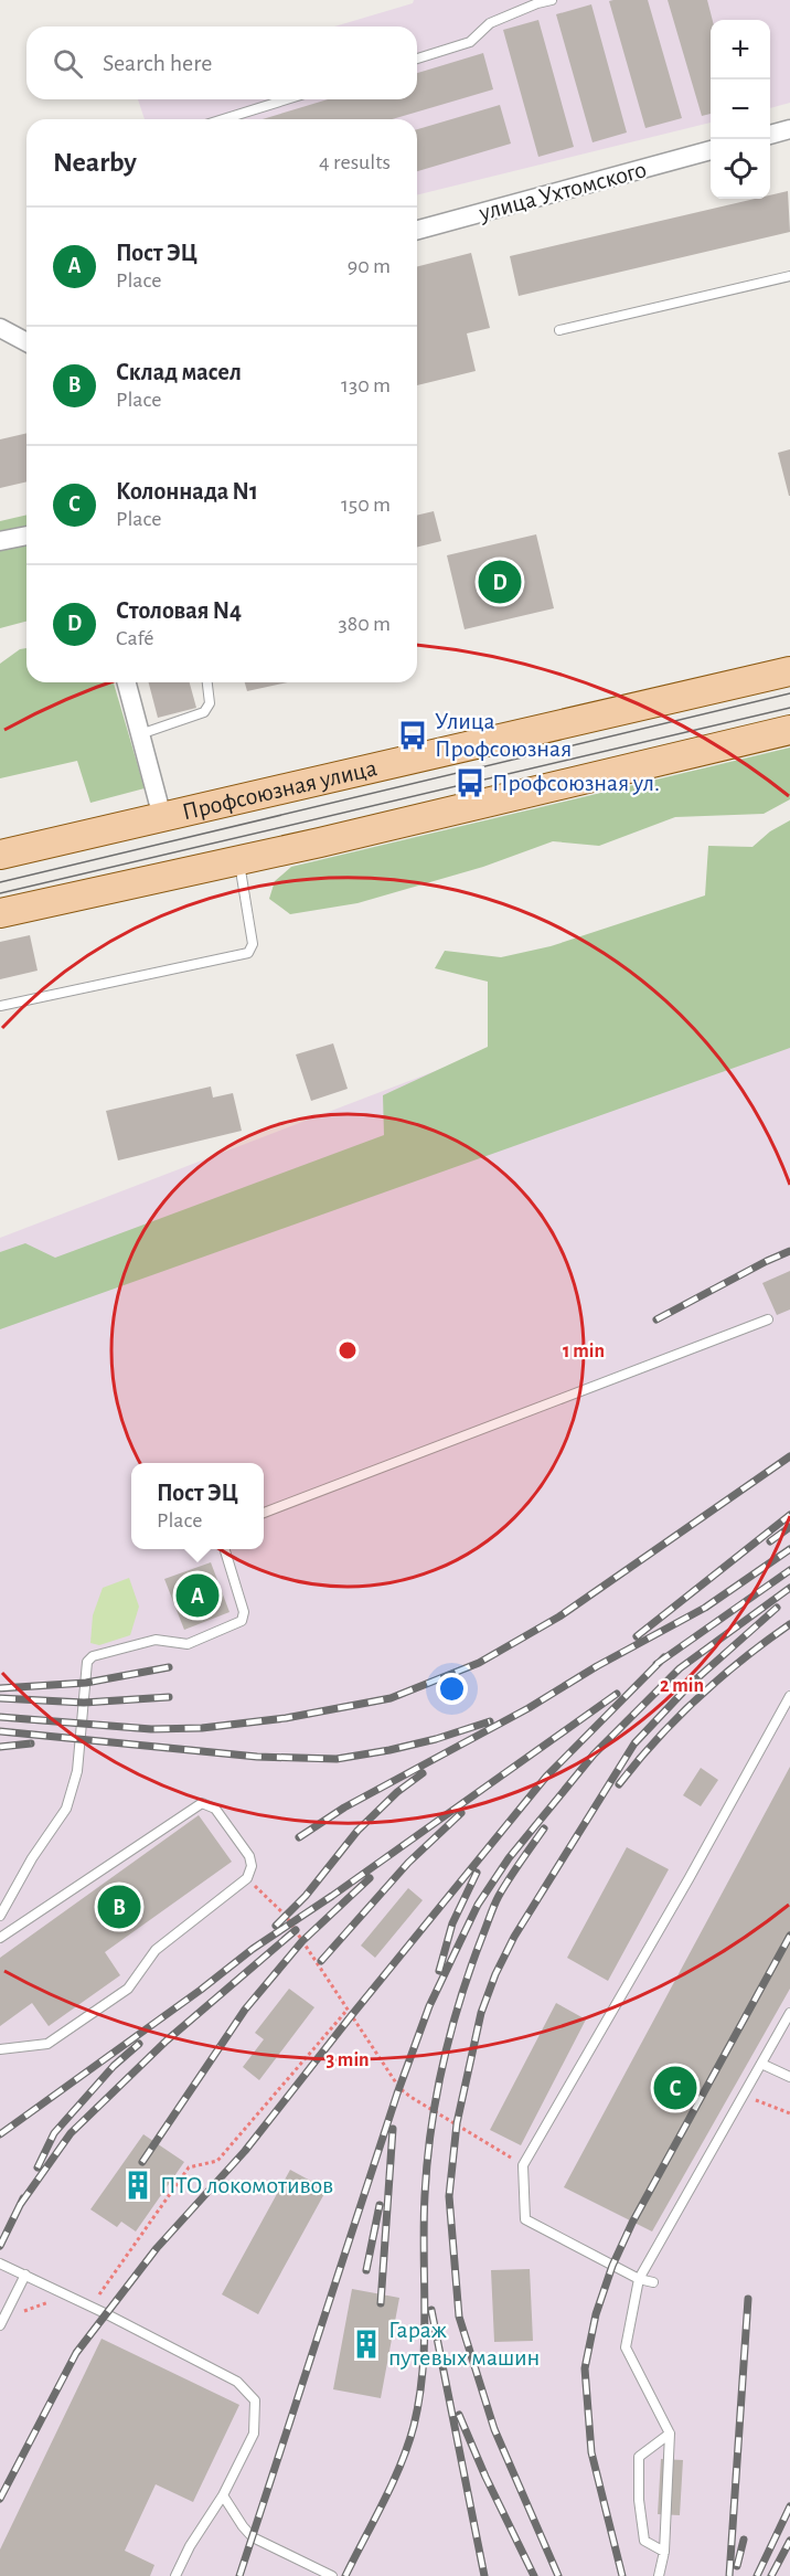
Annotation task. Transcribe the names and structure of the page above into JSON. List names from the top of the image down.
{
  "streets": {
    "main road": ["Профсоюзная улица"],
    "street": ["улица Ухтомского"]
  },
  "places": {
    "bus stop": ["Улица Профсоюзная", "Профсоюзная ул."],
    "building": ["ПТО локомотивов", "Гараж путевых машин"]
  },
  "page": {
    "map_buttons": ["+", "−"],
    "search": "Search here",
    "heading": ["Nearby", "4 results"],
    "list": [
      {
        "mark": "A",
        "name": "Пост ЭЦ",
        "note": "Place",
        "value": "90 m"
      },
      {
        "mark": "B",
        "name": "Склад масел",
        "note": "Place",
        "value": "130 m"
      },
      {
        "mark": "C",
        "name": "Колоннада N1",
        "note": "Place",
        "value": "150 m"
      },
      {
        "mark": "D",
        "name": "Столовая N4",
        "note": "Café",
        "value": "380 m"
      }
    ],
    "pins": [
      "D",
      "A",
      "B",
      "C"
    ],
    "popup": ["Пост ЭЦ", "Place"]
  },
  "rings": ["1 min", "2 min", "3 min"]
}
